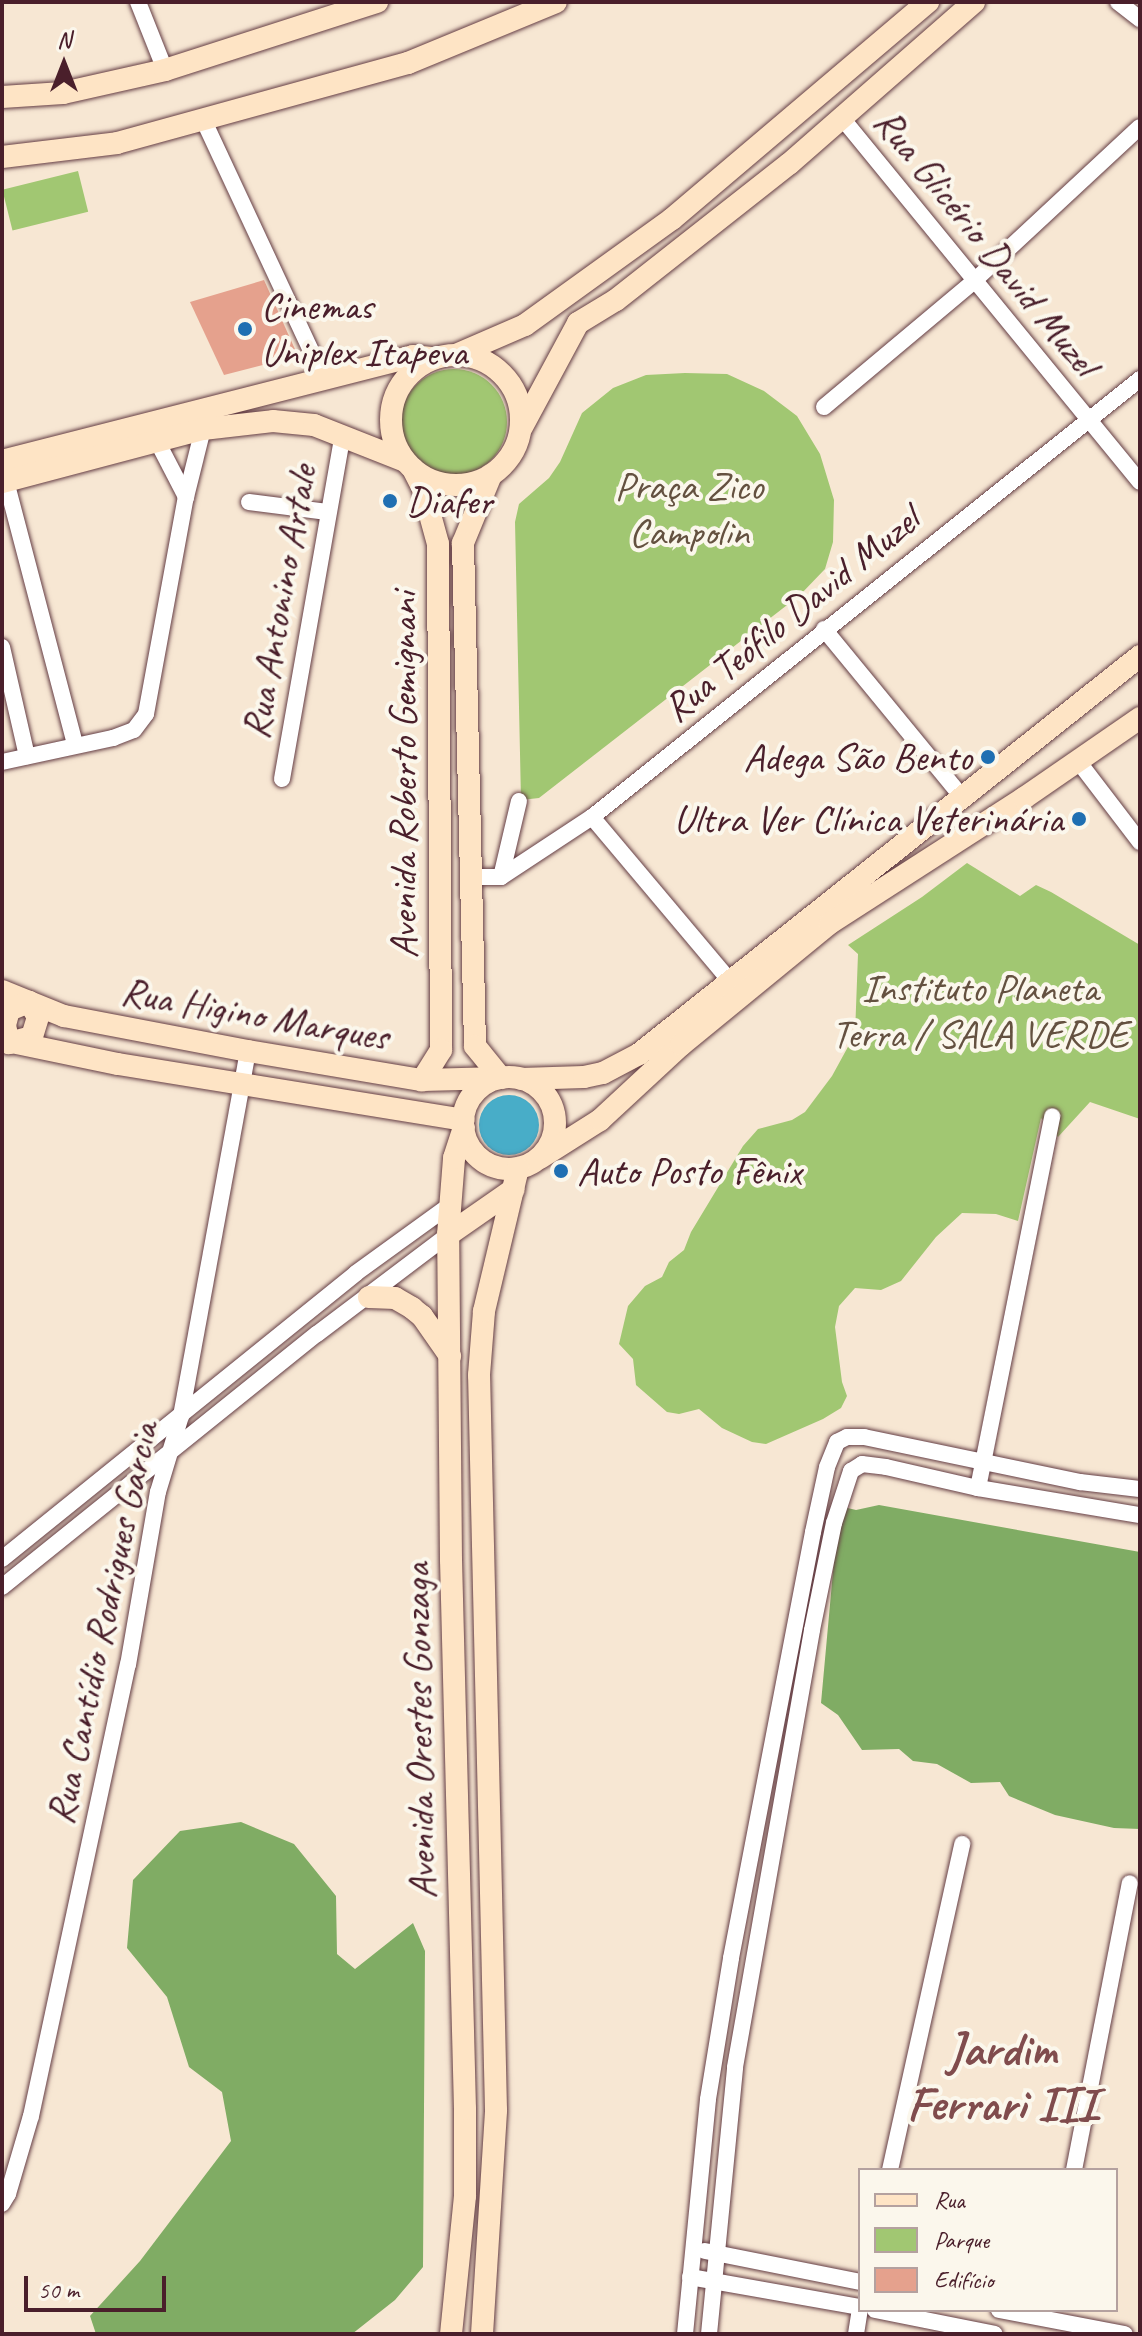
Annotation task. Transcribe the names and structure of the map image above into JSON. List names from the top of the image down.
{
  "streets": {
    "main road": ["Avenida Roberto Gemignani", "Rua Higino Marques", "Avenida Orestes Gonzaga"],
    "street": [
      "Rua Glicério David Muzel",
      "Rua Antonino Artale",
      "Rua Teófilo David Muzel",
      "Rua Cantídio Rodrigues Garcia"
    ]
  },
  "crossings": [
    ["Rua Glicério David Muzel", "Rua Teófilo David Muzel"],
    ["Avenida Roberto Gemignani", "Rua Higino Marques"],
    ["Avenida Roberto Gemignani", "Avenida Orestes Gonzaga"],
    ["Rua Higino Marques", "Rua Cantídio Rodrigues Garcia"],
    ["Rua Higino Marques", "Avenida Orestes Gonzaga"]
  ],
  "districts": ["Jardim Ferrari III"],
  "parks": ["Praça Zico Campolin", "Instituto Planeta Terra / SALA VERDE"],
  "places": [
    "Cinemas Uniplex Itapeva",
    "Diafer",
    "Adega São Bento",
    "Ultra Ver Clínica Veterinária",
    "Auto Posto Fênix"
  ],
  "legend": ["Rua", "Parque", "Edifício"],
  "scale_bar": "50 m",
  "north": "top"
}
